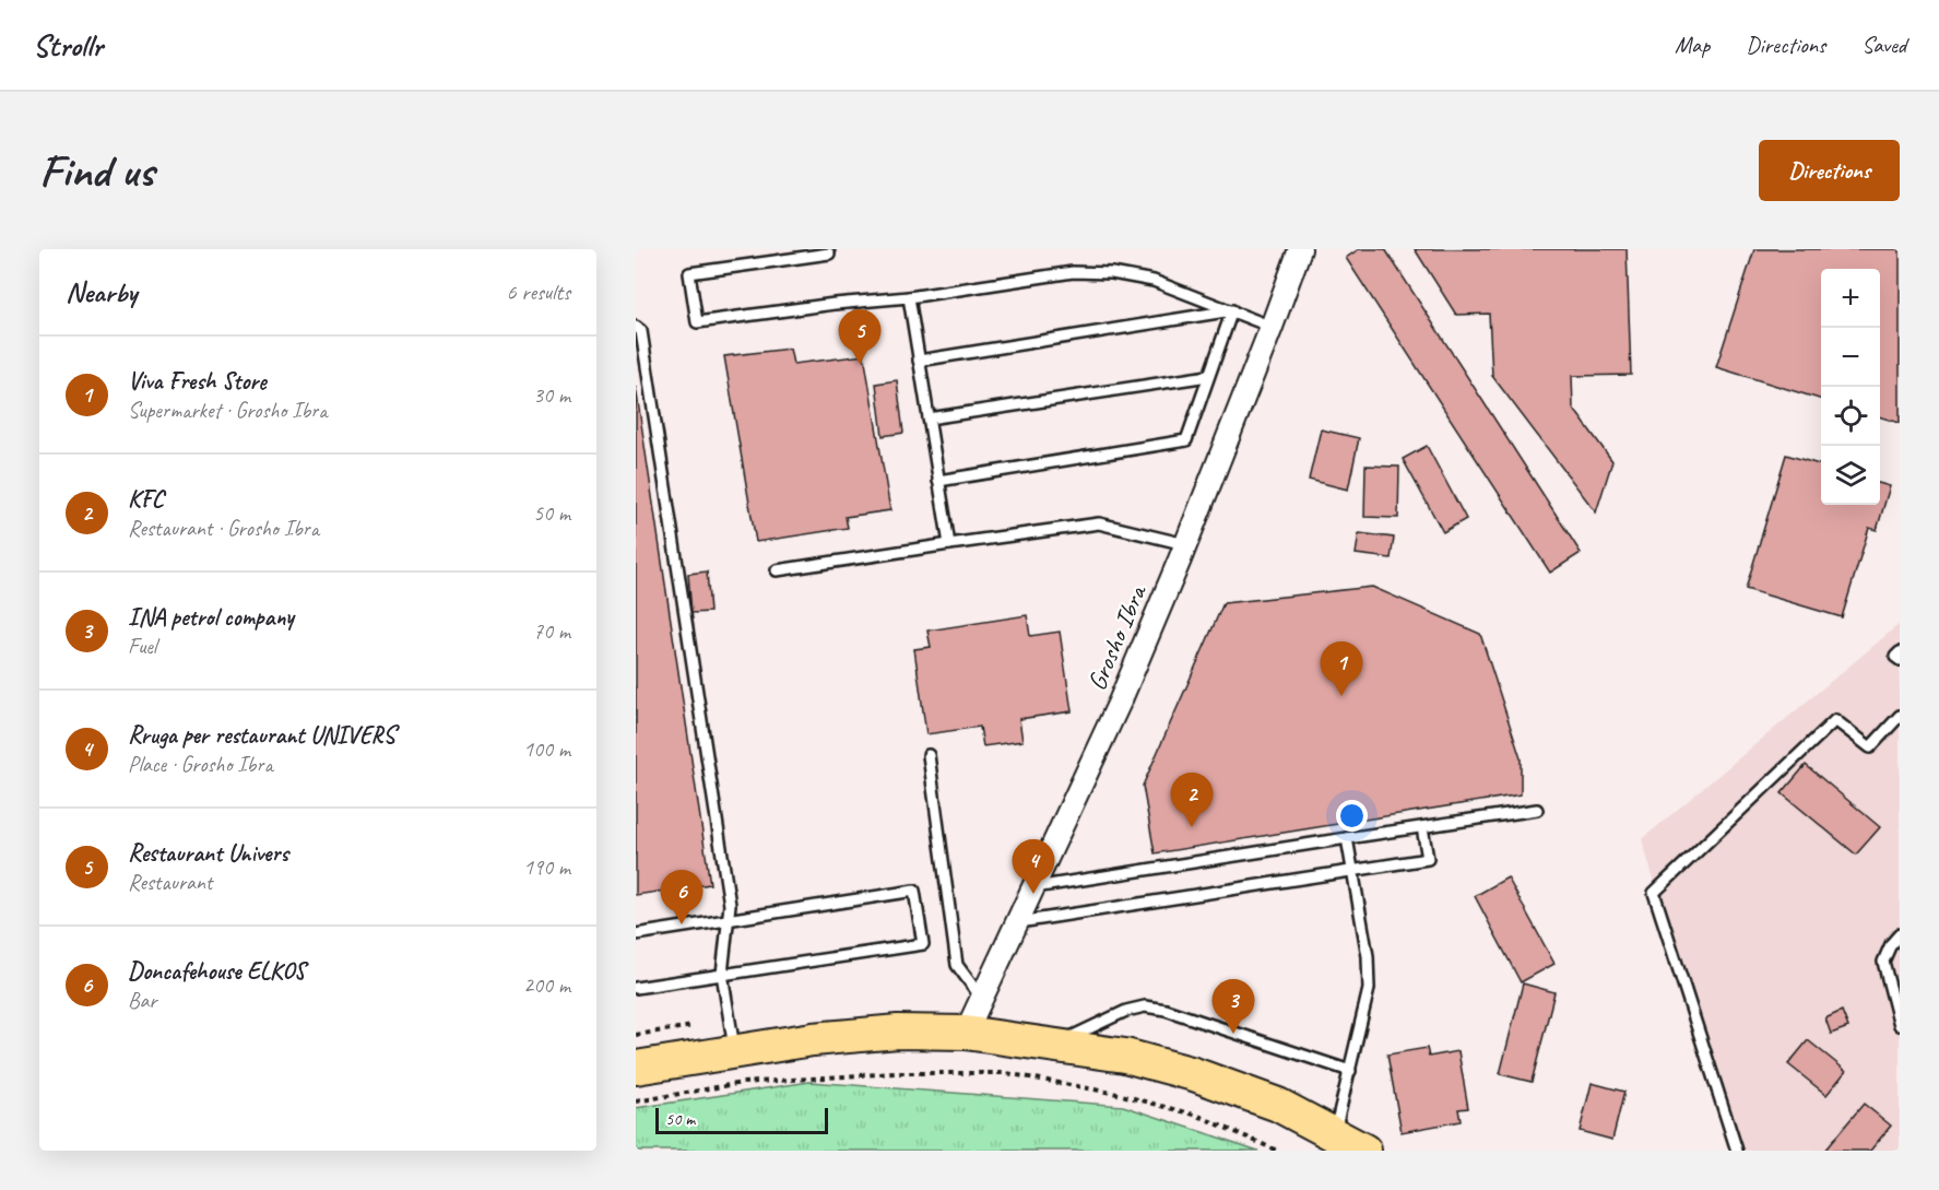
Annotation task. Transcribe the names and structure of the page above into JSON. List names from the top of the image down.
{
  "streets": {
    "street": ["Grosho Ibra"]
  },
  "scale_bar": "50 m",
  "page": {
    "header": "Strollr",
    "nav": ["Map", "Directions", "Saved"],
    "buttons": "Directions",
    "title": "Find us",
    "heading": ["Nearby", "6 results"],
    "map_buttons": ["+", "−"],
    "pins": [
      "5",
      "1",
      "2",
      "4",
      "6",
      "3"
    ],
    "list": [
      {
        "mark": "1",
        "name": "Viva Fresh Store",
        "note": "Supermarket · Grosho Ibra",
        "value": "30 m"
      },
      {
        "mark": "2",
        "name": "KFC",
        "note": "Restaurant · Grosho Ibra",
        "value": "50 m"
      },
      {
        "mark": "3",
        "name": "INA petrol company",
        "note": "Fuel",
        "value": "70 m"
      },
      {
        "mark": "4",
        "name": "Rruga per restaurant UNIVERS",
        "note": "Place · Grosho Ibra",
        "value": "100 m"
      },
      {
        "mark": "5",
        "name": "Restaurant Univers",
        "note": "Restaurant",
        "value": "190 m"
      },
      {
        "mark": "6",
        "name": "Doncafehouse ELKOS",
        "note": "Bar",
        "value": "200 m"
      }
    ],
    "scale": "50 m"
  }
}
